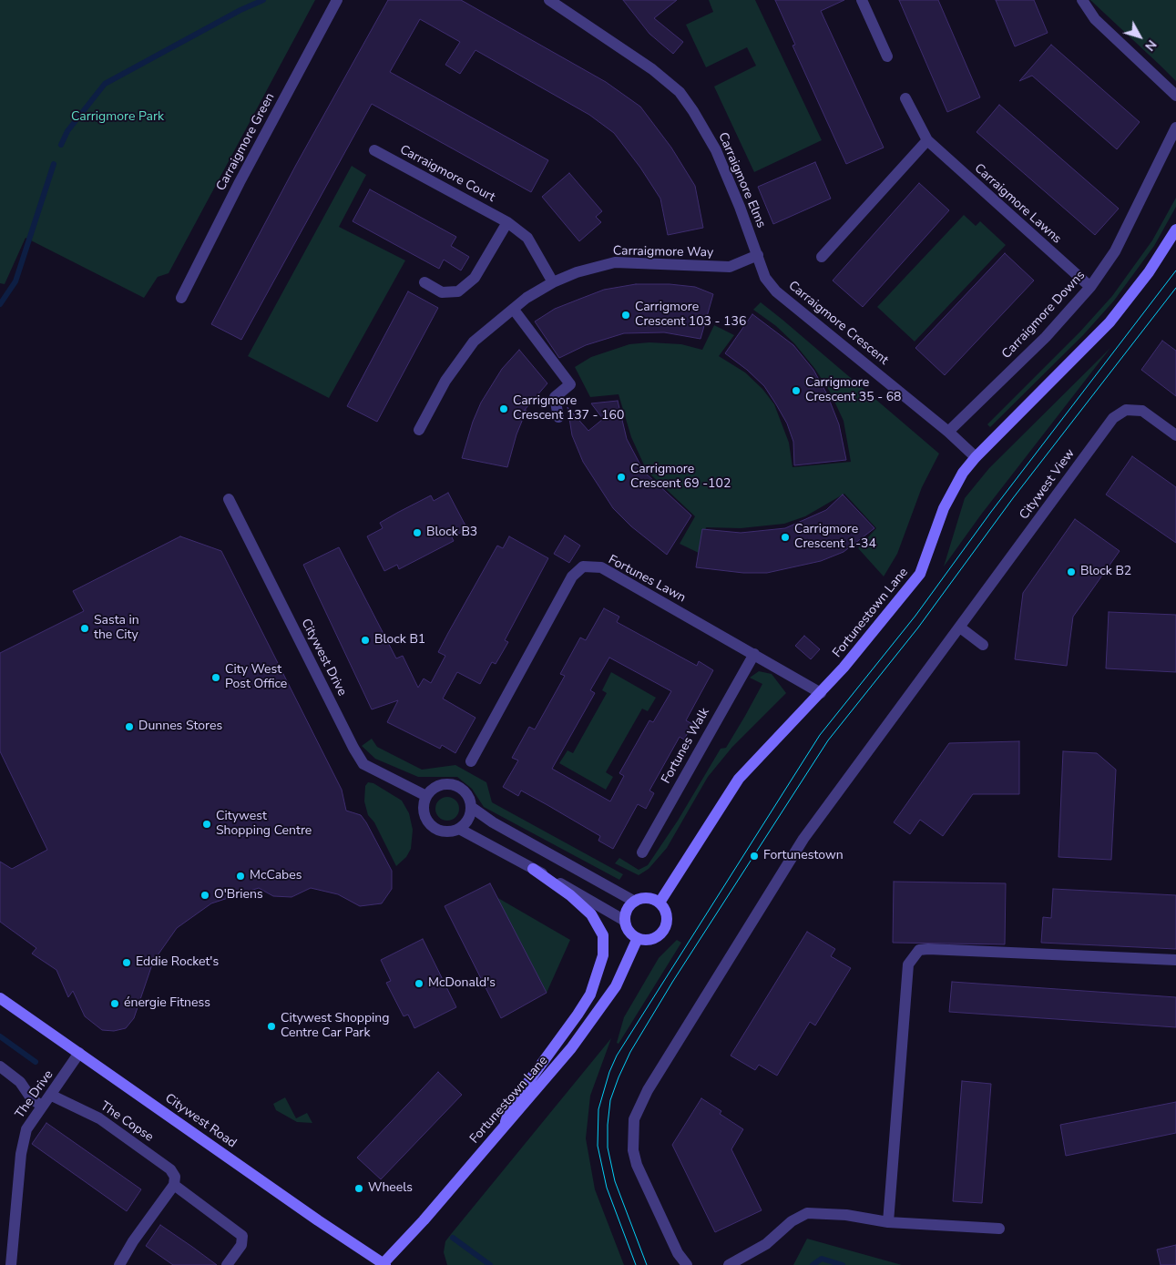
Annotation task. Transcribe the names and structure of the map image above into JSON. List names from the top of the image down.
{
  "streets": {
    "street": [
      "Carraigmore Green",
      "Carraigmore Court",
      "Carraigmore Elms",
      "Carraigmore Lawns",
      "Carraigmore Way",
      "Carraigmore Downs",
      "Carraigmore Crescent",
      "Citywest View",
      "Fortunes Lawn",
      "Fortunestown Lane",
      "Citywest Drive",
      "Fortunes Walk",
      "The Drive",
      "Citywest Road",
      "The Copse"
    ]
  },
  "crossings": [
    ["Carraigmore Court", "Carraigmore Way"],
    ["Carraigmore Elms", "Carraigmore Way"],
    ["Carraigmore Elms", "Carraigmore Crescent"],
    ["Carraigmore Lawns", "Carraigmore Downs"],
    ["Carraigmore Way", "Carraigmore Crescent"],
    ["Carraigmore Downs", "Carraigmore Crescent"],
    ["Carraigmore Crescent", "Fortunestown Lane"],
    ["Fortunes Lawn", "Fortunestown Lane"],
    ["Fortunes Lawn", "Fortunes Walk"],
    ["Fortunestown Lane", "Citywest Road"],
    ["The Drive", "Citywest Road"],
    ["The Drive", "The Copse"]
  ],
  "parks": ["Carrigmore Park"],
  "places": [
    "Carrigmore Crescent 103 - 136",
    "Carrigmore Crescent 35 - 68",
    "Carrigmore Crescent 137 - 160",
    "Carrigmore Crescent 69 -102",
    "Block B3",
    "Carrigmore Crescent 1-34",
    "Block B2",
    "Sasta in the City",
    "Block B1",
    "City West Post Office",
    "Dunnes Stores",
    "Citywest Shopping Centre",
    "Fortunestown",
    "McCabes",
    "O'Briens",
    "Eddie Rocket's",
    "McDonald's",
    "énergie Fitness",
    "Citywest Shopping Centre Car Park",
    "Wheels"
  ],
  "north": "bottom right"
}
